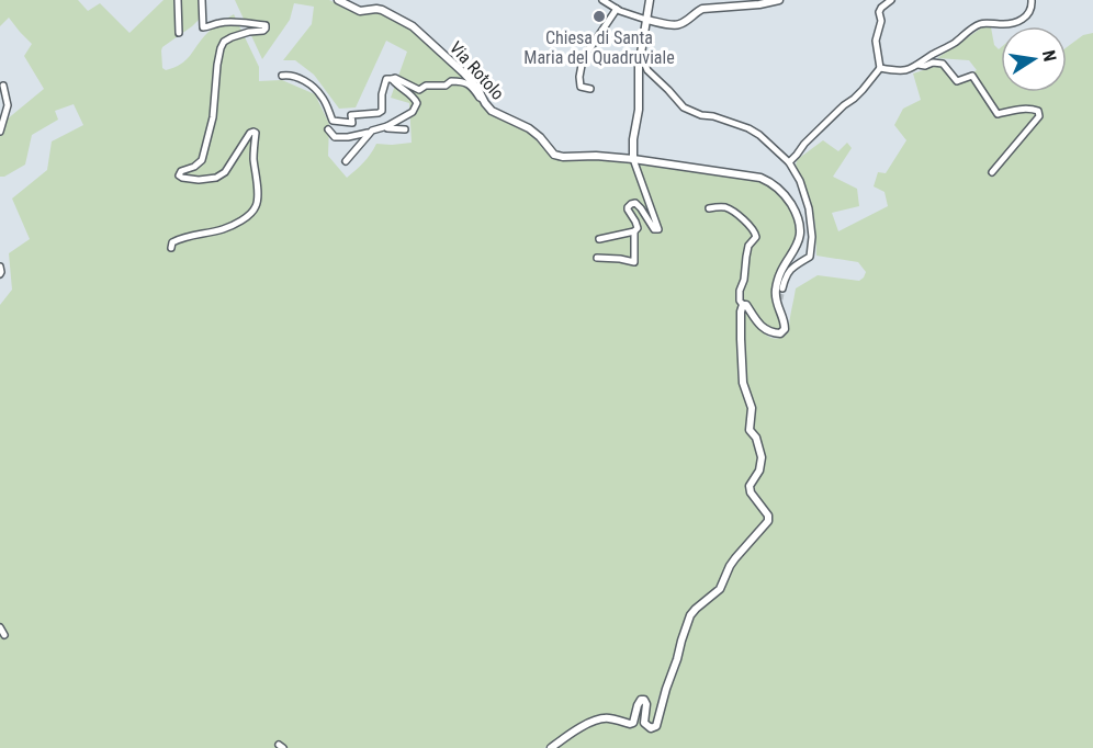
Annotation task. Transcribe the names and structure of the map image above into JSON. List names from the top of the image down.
{
  "streets": {
    "street": ["Via Rotolo"]
  },
  "places": ["Chiesa di Santa Maria del Quadruviale"],
  "north": "right"
}
